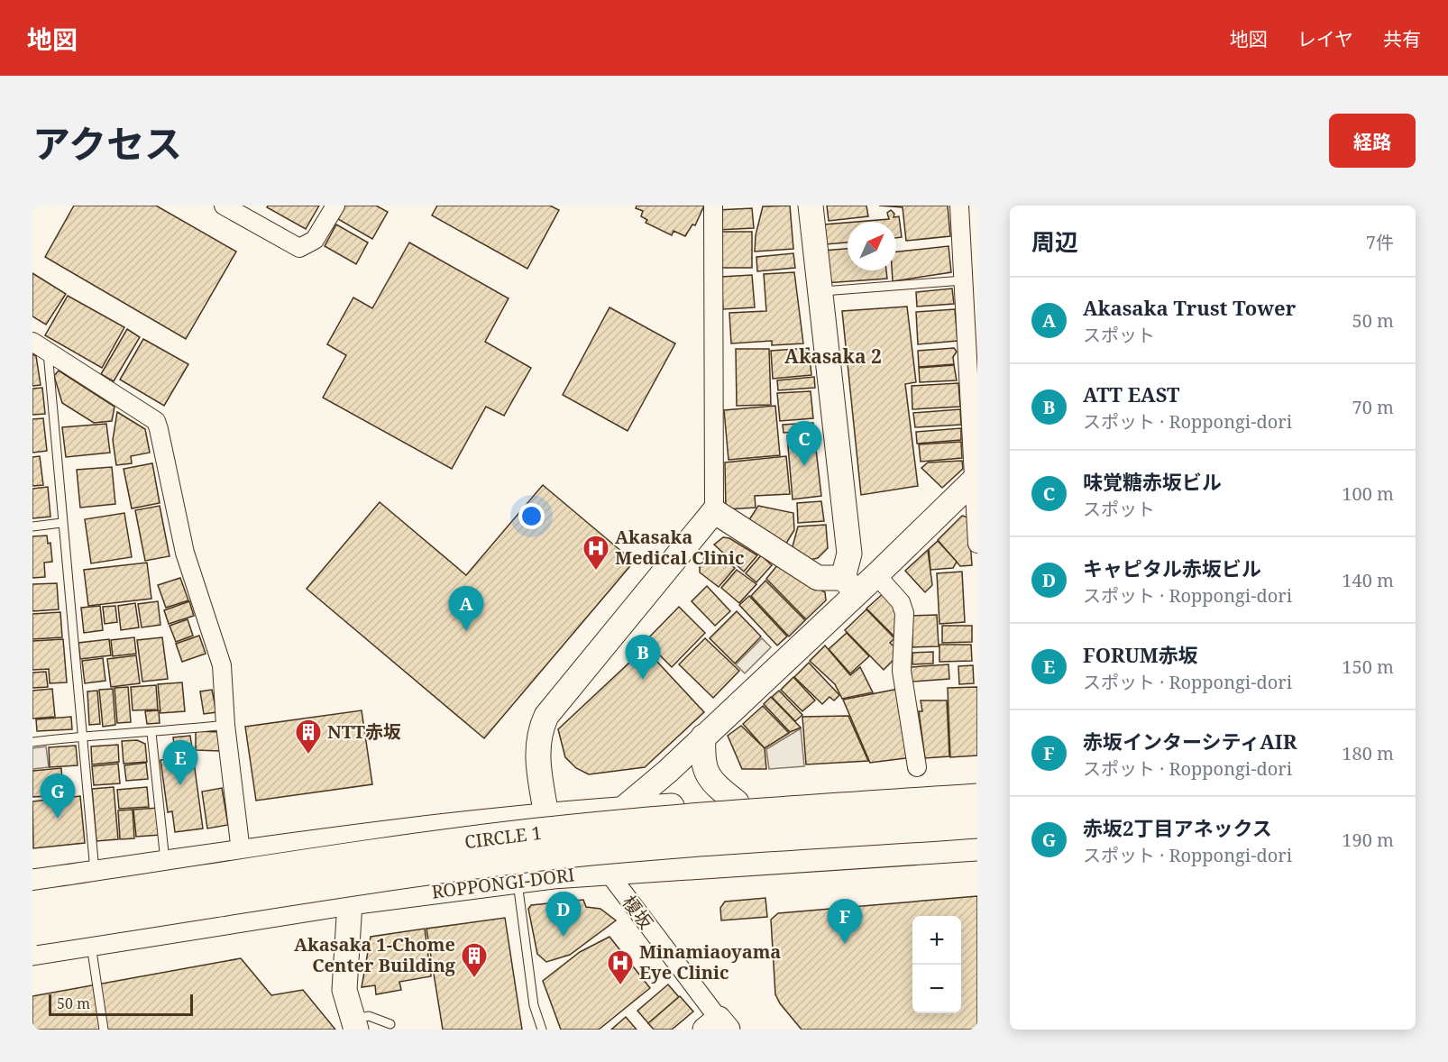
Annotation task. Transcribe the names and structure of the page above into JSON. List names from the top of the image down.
{
  "streets": {
    "highway": ["CIRCLE 1"],
    "main road": ["ROPPONGI-DORI"],
    "street": ["榎坂"]
  },
  "crossings": [
    ["CIRCLE 1", "ROPPONGI-DORI"],
    ["ROPPONGI-DORI", "榎坂"]
  ],
  "districts": ["Akasaka 2"],
  "places": {
    "hospital": ["Akasaka Medical Clinic", "Minamiaoyama Eye Clinic"],
    "building": ["NTT赤坂", "Akasaka 1-Chome Center Building"]
  },
  "scale_bar": "50 m",
  "north": "top right",
  "page": {
    "header": "地図",
    "nav": ["地図", "レイヤ", "共有"],
    "title": "アクセス",
    "buttons": "経路",
    "heading": ["周辺", "7件"],
    "list": [
      {
        "mark": "A",
        "name": "Akasaka Trust Tower",
        "note": "スポット",
        "value": "50 m"
      },
      {
        "mark": "B",
        "name": "ATT EAST",
        "note": "スポット · Roppongi-dori",
        "value": "70 m"
      },
      {
        "mark": "C",
        "name": "味覚糖赤坂ビル",
        "note": "スポット",
        "value": "100 m"
      },
      {
        "mark": "D",
        "name": "キャピタル赤坂ビル",
        "note": "スポット · Roppongi-dori",
        "value": "140 m"
      },
      {
        "mark": "E",
        "name": "FORUM赤坂",
        "note": "スポット · Roppongi-dori",
        "value": "150 m"
      },
      {
        "mark": "F",
        "name": "赤坂インターシティAIR",
        "note": "スポット · Roppongi-dori",
        "value": "180 m"
      },
      {
        "mark": "G",
        "name": "赤坂2丁目アネックス",
        "note": "スポット · Roppongi-dori",
        "value": "190 m"
      }
    ],
    "pins": [
      "C",
      "A",
      "B",
      "E",
      "G",
      "D",
      "F"
    ],
    "map_buttons": ["+", "−"],
    "scale": "50 m"
  }
}
